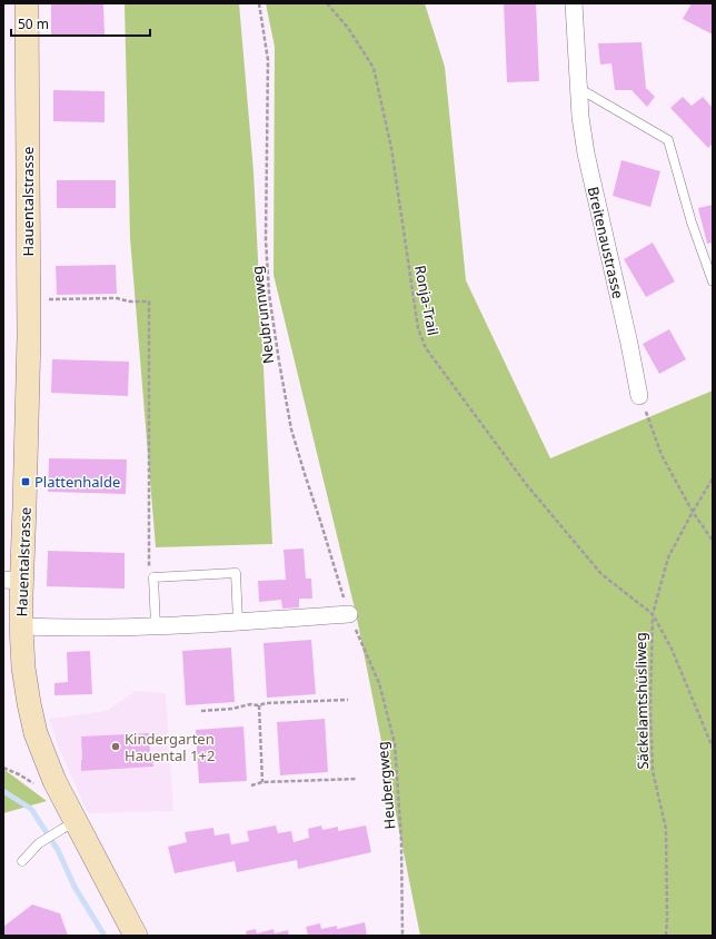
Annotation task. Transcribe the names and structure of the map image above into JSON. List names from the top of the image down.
{
  "streets": {
    "street": ["Hauentalstrasse", "Breitenaustrasse"],
    "path": [
      "Ronja-Trail",
      "Neubrunnweg",
      "Säckelamtshüsliweg",
      "Heubergweg"
    ]
  },
  "crossings": [
    ["Ronja-Trail", "Säckelamtshüsliweg"],
    ["Neubrunnweg", "Heubergweg"]
  ],
  "places": {
    "transit": ["Plattenhalde"],
    "other": ["Kindergarten Hauental 1+2"]
  },
  "scale_bar": "50 m"
}
